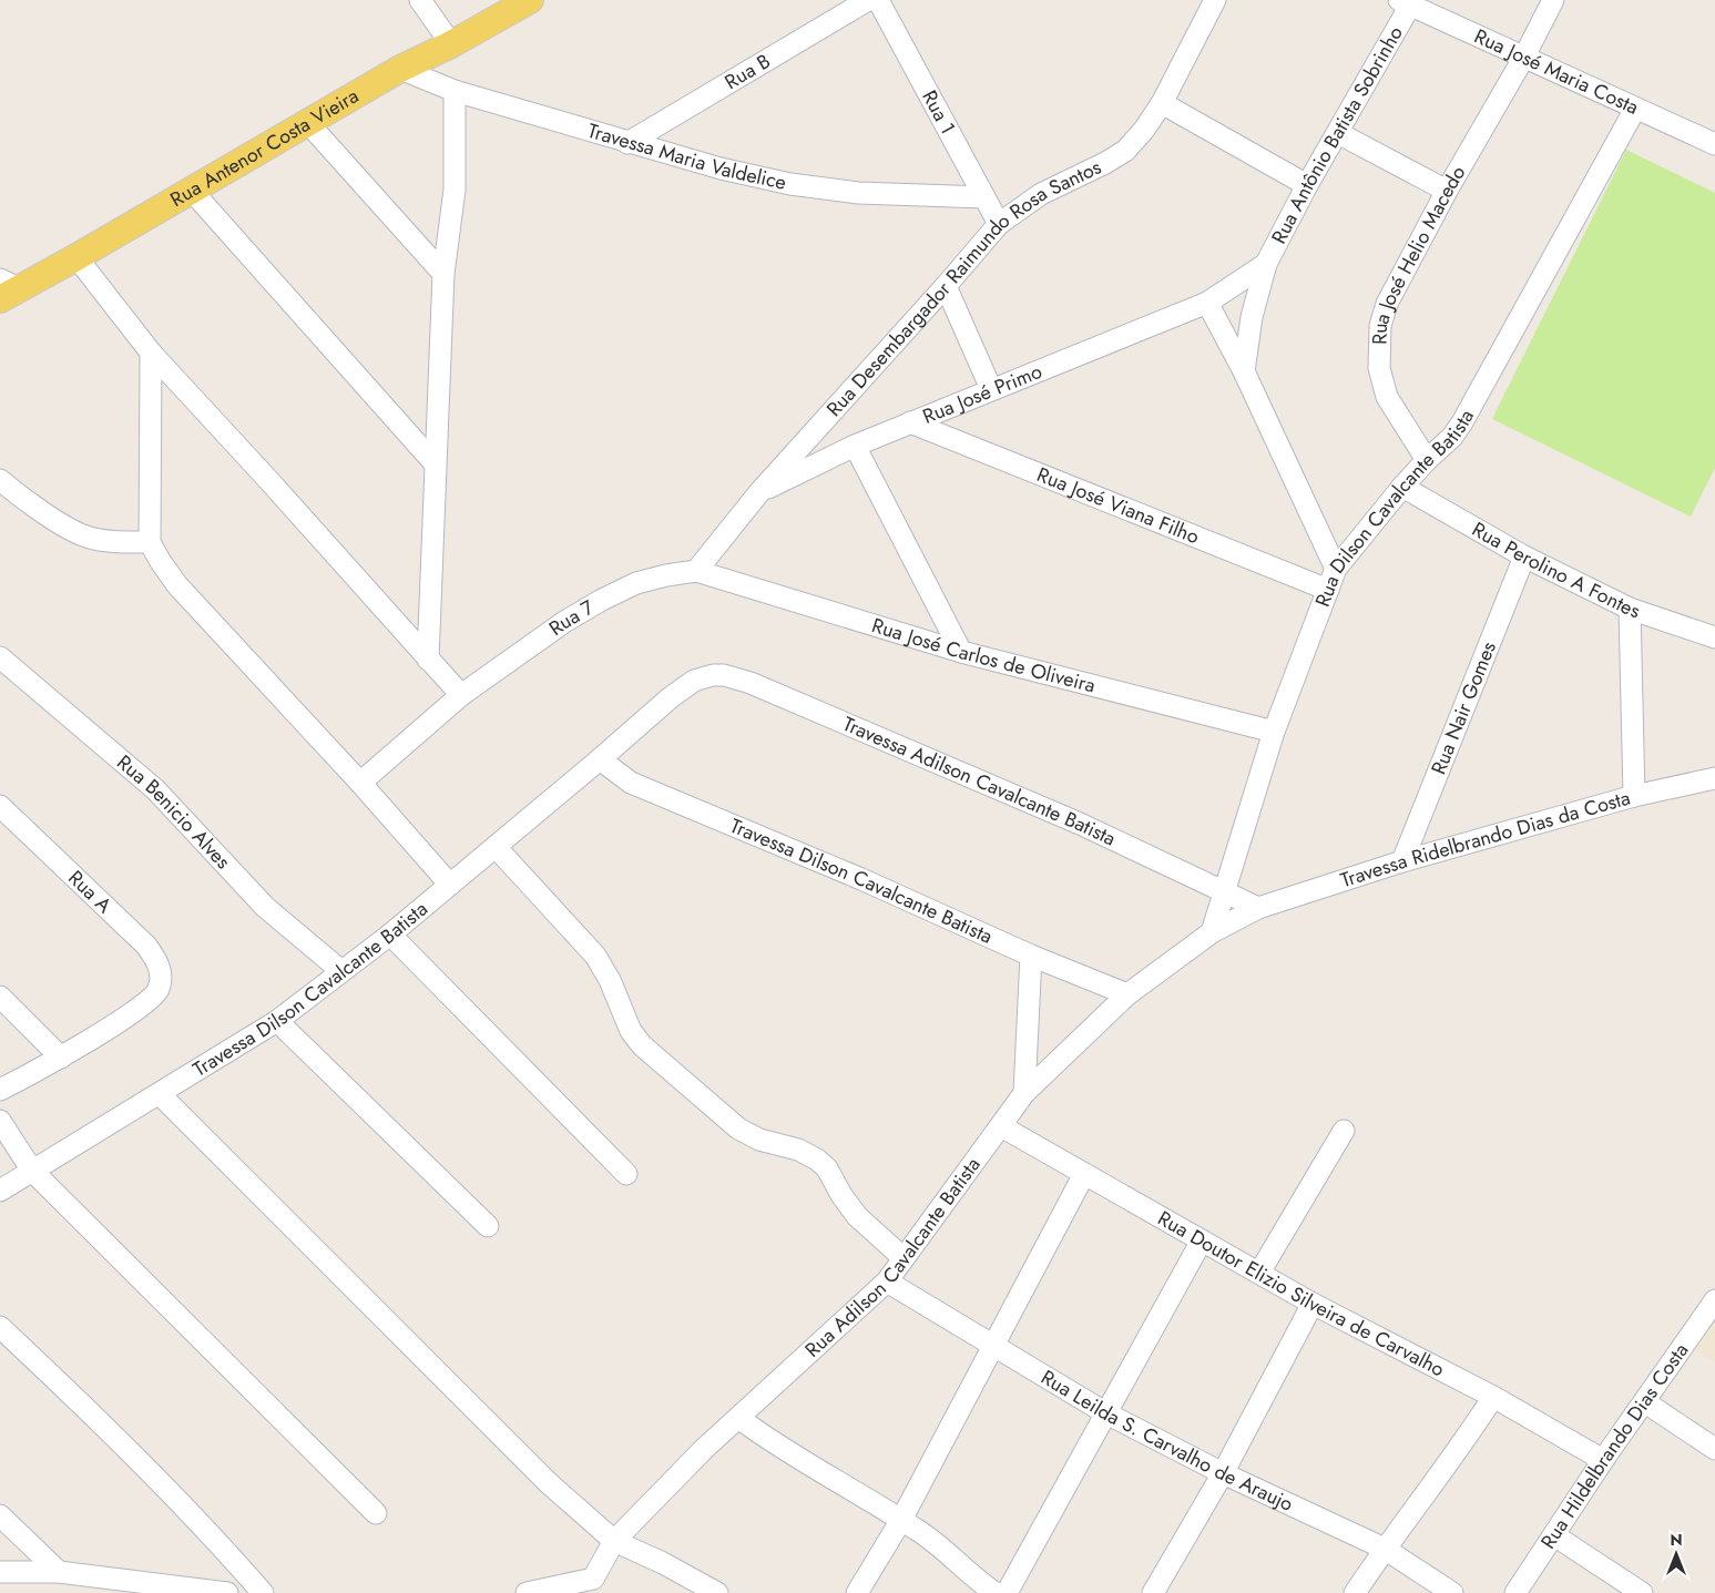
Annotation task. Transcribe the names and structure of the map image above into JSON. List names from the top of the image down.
{
  "streets": {
    "main road": ["Rua Antenor Costa Vieira"],
    "street": [
      "Rua B",
      "Rua José Maria Costa",
      "Rua 1",
      "Rua Antônio Batista Sobrinho",
      "Travessa Maria Valdelice",
      "Rua José Helio Macedo",
      "Rua Desembargador Raimundo Rosa Santos",
      "Rua José Primo",
      "Rua José Viana Filho",
      "Rua Dilson Cavalcante Batista",
      "Rua Perolino A Fontes",
      "Rua 7",
      "Rua José Carlos de Oliveira",
      "Rua Nair Gomes",
      "Travessa Adilson Cavalcante Batista",
      "Rua Benicio Alves",
      "Travessa Ridelbrando Dias da Costa",
      "Travessa Dilson Cavalcante Batista",
      "Rua A",
      "Rua Adilson Cavalcante Batista",
      "Rua Doutor Elizio Silveira de Carvalho",
      "Rua Leilda S. Carvalho de Araujo",
      "Rua Hildelbrando Dias Costa"
    ]
  },
  "crossings": [
    ["Rua B", "Travessa Maria Valdelice"],
    ["Rua José Maria Costa", "Rua Antônio Batista Sobrinho"],
    ["Rua José Maria Costa", "Rua José Helio Macedo"],
    ["Rua José Maria Costa", "Rua Dilson Cavalcante Batista"],
    ["Rua 1", "Travessa Maria Valdelice"],
    ["Rua 1", "Rua Desembargador Raimundo Rosa Santos"],
    ["Rua Antônio Batista Sobrinho", "Rua José Primo"],
    ["Rua Antenor Costa Vieira", "Travessa Maria Valdelice"],
    ["Rua José Helio Macedo", "Rua Dilson Cavalcante Batista"],
    ["Rua Desembargador Raimundo Rosa Santos", "Rua José Primo"],
    ["Rua Desembargador Raimundo Rosa Santos", "Rua 7"],
    ["Rua Desembargador Raimundo Rosa Santos", "Rua José Carlos de Oliveira"],
    ["Rua José Primo", "Rua José Viana Filho"],
    ["Rua José Viana Filho", "Rua Dilson Cavalcante Batista"],
    ["Rua Dilson Cavalcante Batista", "Rua Perolino A Fontes"],
    ["Rua Dilson Cavalcante Batista", "Rua José Carlos de Oliveira"],
    ["Rua Dilson Cavalcante Batista", "Travessa Adilson Cavalcante Batista"],
    ["Rua Dilson Cavalcante Batista", "Rua Adilson Cavalcante Batista"],
    ["Rua Perolino A Fontes", "Rua Nair Gomes"],
    ["Rua 7", "Rua José Carlos de Oliveira"],
    ["Rua Nair Gomes", "Travessa Ridelbrando Dias da Costa"],
    ["Travessa Adilson Cavalcante Batista", "Travessa Ridelbrando Dias da Costa"],
    ["Travessa Adilson Cavalcante Batista", "Travessa Dilson Cavalcante Batista"],
    ["Travessa Adilson Cavalcante Batista", "Rua Adilson Cavalcante Batista"],
    ["Rua Benicio Alves", "Travessa Dilson Cavalcante Batista"],
    ["Travessa Ridelbrando Dias da Costa", "Rua Adilson Cavalcante Batista"],
    ["Travessa Dilson Cavalcante Batista", "Rua Adilson Cavalcante Batista"],
    ["Rua Adilson Cavalcante Batista", "Rua Doutor Elizio Silveira de Carvalho"],
    ["Rua Adilson Cavalcante Batista", "Rua Leilda S. Carvalho de Araujo"],
    ["Rua Doutor Elizio Silveira de Carvalho", "Rua Hildelbrando Dias Costa"]
  ],
  "north": "top"
}
